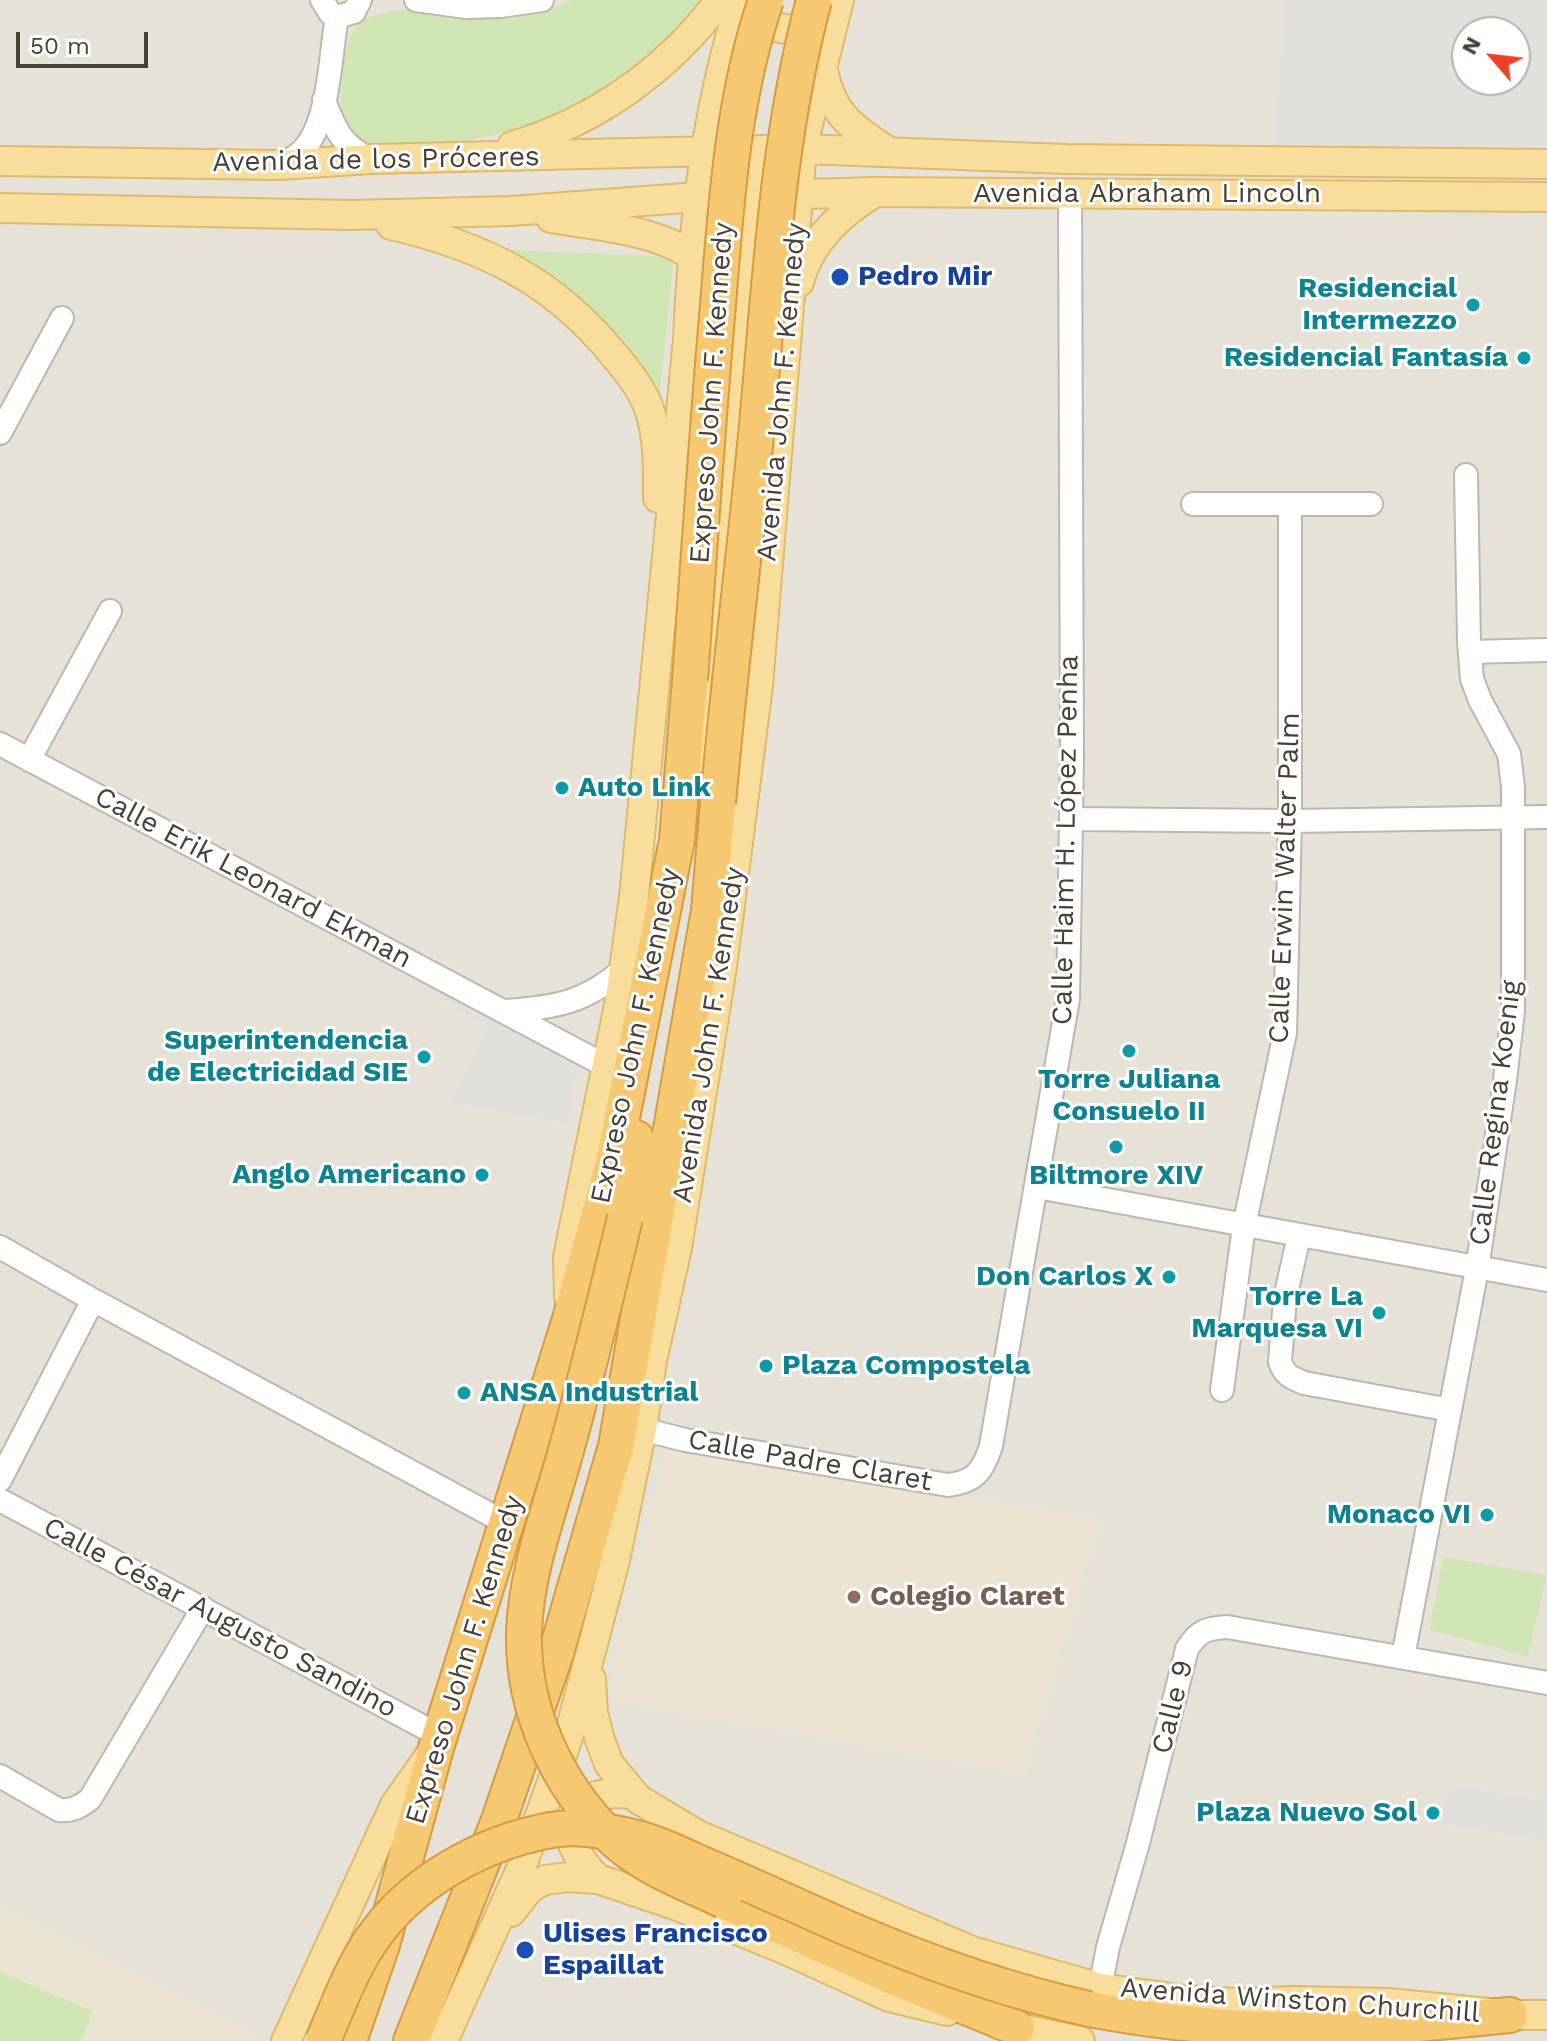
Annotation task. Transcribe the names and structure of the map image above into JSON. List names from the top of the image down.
{
  "streets": {
    "highway": ["Expreso John F. Kennedy"],
    "main road": [
      "Avenida de los Próceres",
      "Avenida Abraham Lincoln",
      "Avenida John F. Kennedy",
      "Avenida Winston Churchill"
    ],
    "street": [
      "Calle Haim H. López Penha",
      "Calle Erik Leonard Ekman",
      "Calle Erwin Walter Palm",
      "Calle Regina Koenig",
      "Calle Padre Claret",
      "Calle César Augusto Sandino",
      "Calle 9"
    ]
  },
  "crossings": [
    ["Avenida de los Próceres", "Avenida Abraham Lincoln"],
    ["Avenida Abraham Lincoln", "Avenida John F. Kennedy"],
    ["Avenida Abraham Lincoln", "Calle Haim H. López Penha"],
    ["Expreso John F. Kennedy", "Calle Padre Claret"],
    ["Expreso John F. Kennedy", "Calle César Augusto Sandino"],
    ["Calle Haim H. López Penha", "Calle Padre Claret"],
    ["Calle Regina Koenig", "Calle 9"],
    ["Calle 9", "Avenida Winston Churchill"]
  ],
  "places": [
    "Pedro Mir",
    "Residencial Intermezzo",
    "Residencial Fantasía",
    "Auto Link",
    "Torre Juliana Consuelo II",
    "Superintendencia de Electricidad SIE",
    "Biltmore XIV",
    "Anglo Americano",
    "Don Carlos X",
    "Torre La Marquesa VI",
    "Plaza Compostela",
    "ANSA Industrial",
    "Monaco VI",
    "Colegio Claret",
    "Plaza Nuevo Sol",
    "Ulises Francisco Espaillat"
  ],
  "scale_bar": "50 m",
  "north": "top left"
}
